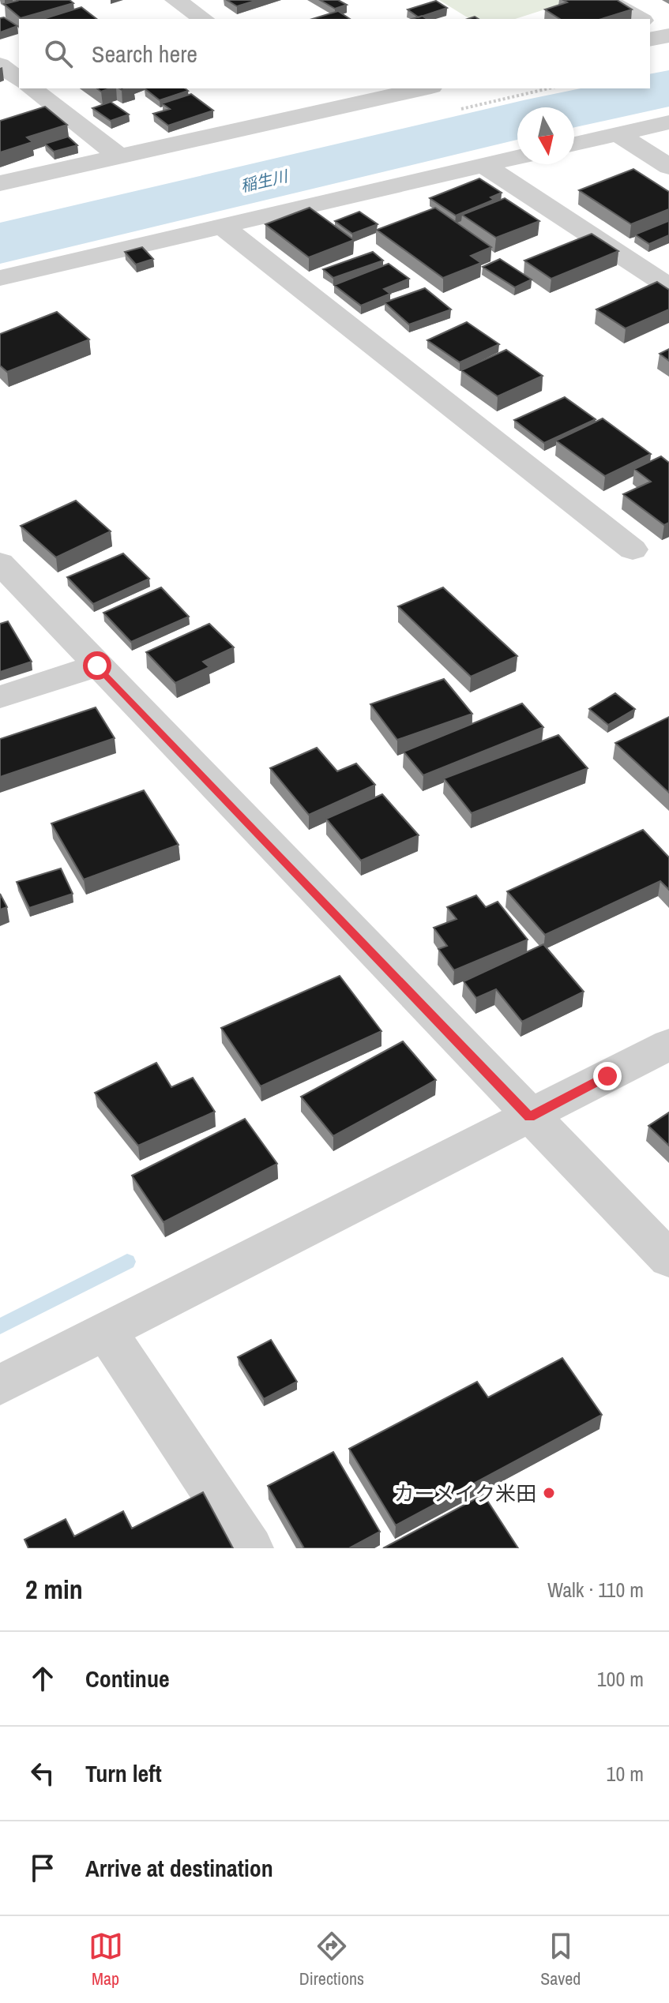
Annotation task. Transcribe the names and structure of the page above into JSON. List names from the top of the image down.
{
  "water": ["稲生川"],
  "places": ["カーメイク米田"],
  "north": "bottom",
  "page": {
    "search": "Search here",
    "heading": ["2 min", "Walk · 110 m"],
    "list": [
      ["Continue", "100 m"],
      ["Turn left", "10 m"],
      "Arrive at destination"
    ],
    "nav": ["Map", "Directions", "Saved"]
  }
}
